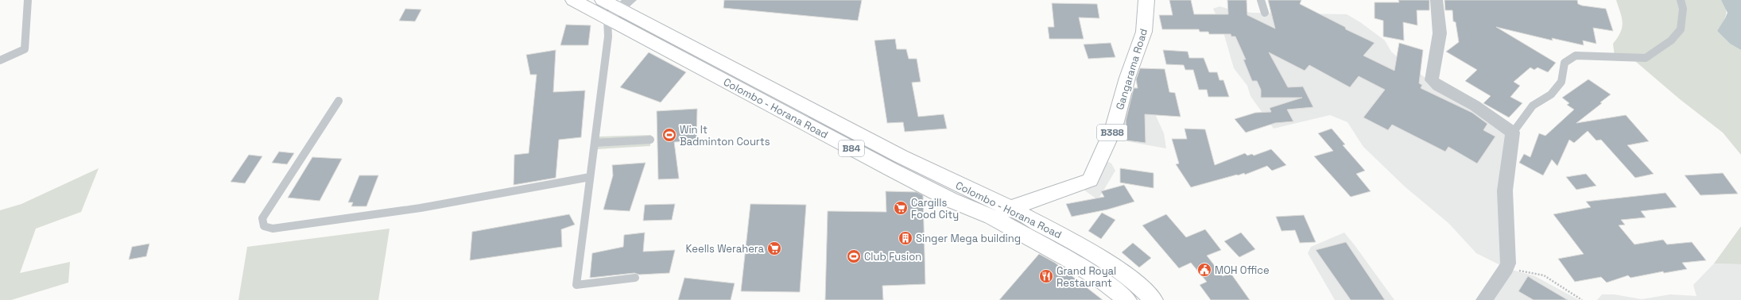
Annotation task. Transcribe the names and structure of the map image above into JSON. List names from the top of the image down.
{
  "streets": {
    "main road": [
      "Gangarama Road",
      "Colombo - Horana Road",
      "B388",
      "B84"
    ]
  },
  "crossings": [
    ["Gangarama Road", "Colombo - Horana Road"]
  ],
  "places": {
    "sports": ["Win It Badminton Courts", "Club Fusion"],
    "supermarket": ["Cargills Food City", "Keells Werahera"],
    "building": ["Singer Mega building"],
    "public building": ["MOH Office"],
    "restaurant": ["Grand Royal Restaurant"]
  }
}
